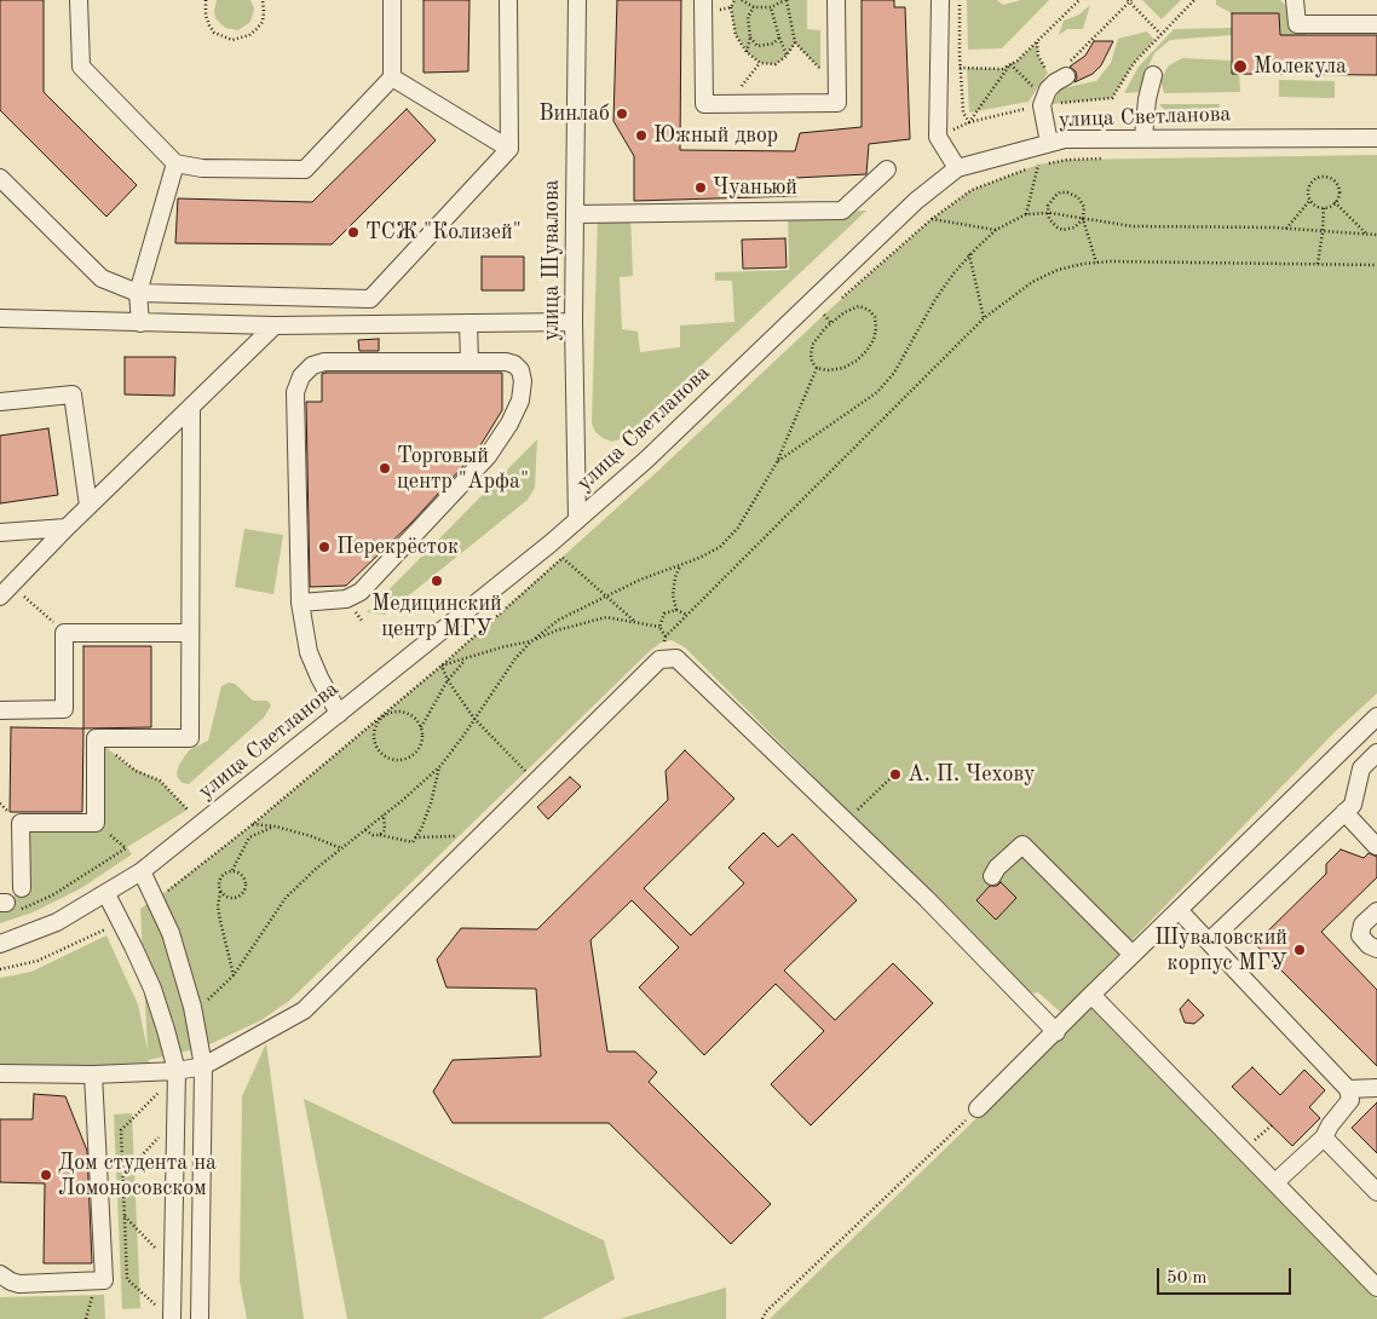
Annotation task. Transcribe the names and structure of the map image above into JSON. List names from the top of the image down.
{
  "streets": {
    "street": ["улица Светланова", "улица Шувалова"]
  },
  "crossings": [
    ["улица Светланова", "улица Шувалова"]
  ],
  "places": [
    "Молекула",
    "Винлаб",
    "Южный двор",
    "Чуаньюй",
    "ТСЖ \"Колизей\"",
    "Торговый центр \"Арфа\"",
    "Перекрёсток",
    "Медицинский центр МГУ",
    "А. П. Чехову",
    "Шуваловский корпус МГУ",
    "Дом студента на Ломоносовском"
  ],
  "scale_bar": "50 m"
}
